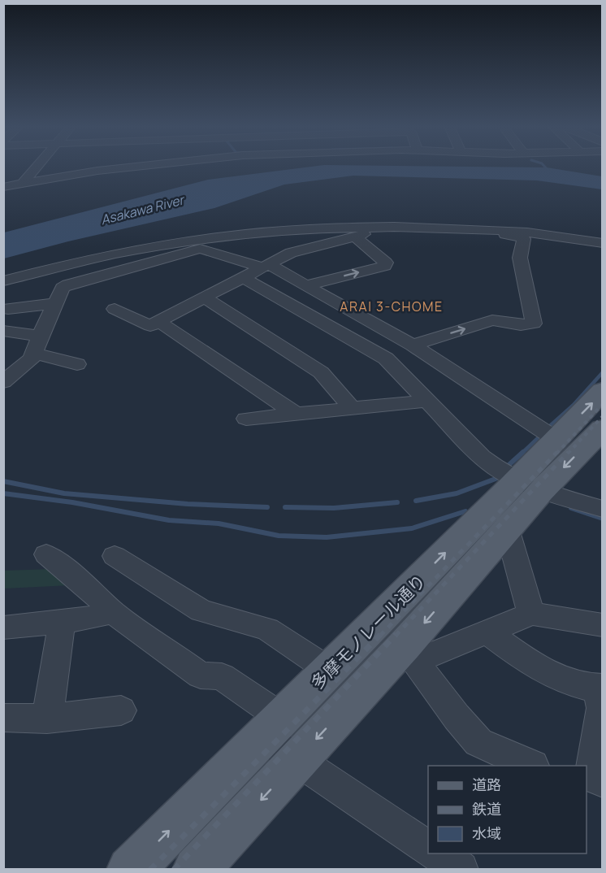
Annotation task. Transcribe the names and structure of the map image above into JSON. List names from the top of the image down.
{
  "streets": {
    "main road": ["多摩モノレール通り"]
  },
  "districts": ["ARAI 3-CHOME"],
  "water": ["Asakawa River"],
  "legend": ["道路", "鉄道", "水域"]
}
